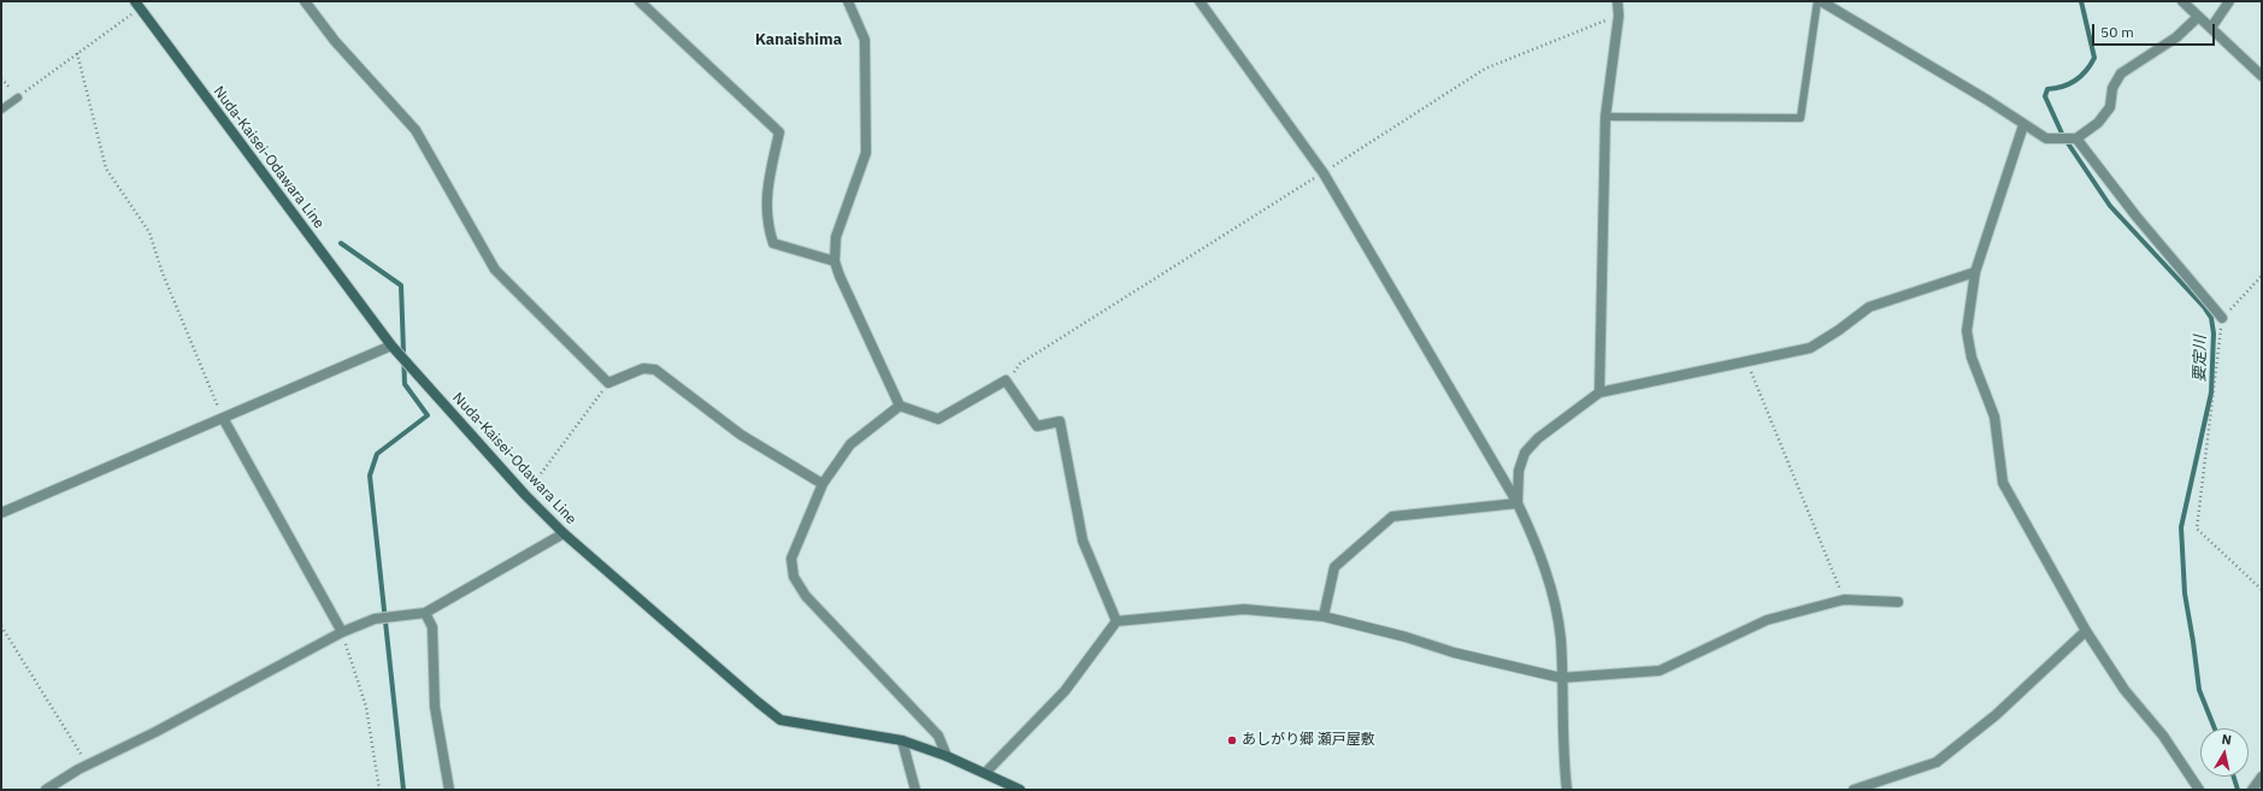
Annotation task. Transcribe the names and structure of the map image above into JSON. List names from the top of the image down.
{
  "streets": {
    "main road": ["Nuda-Kaisei-Odawara Line"]
  },
  "districts": ["Kanaishima"],
  "water": ["要定川"],
  "places": ["あしがり郷 瀬戸屋敷"],
  "scale_bar": "50 m",
  "north": "top"
}
